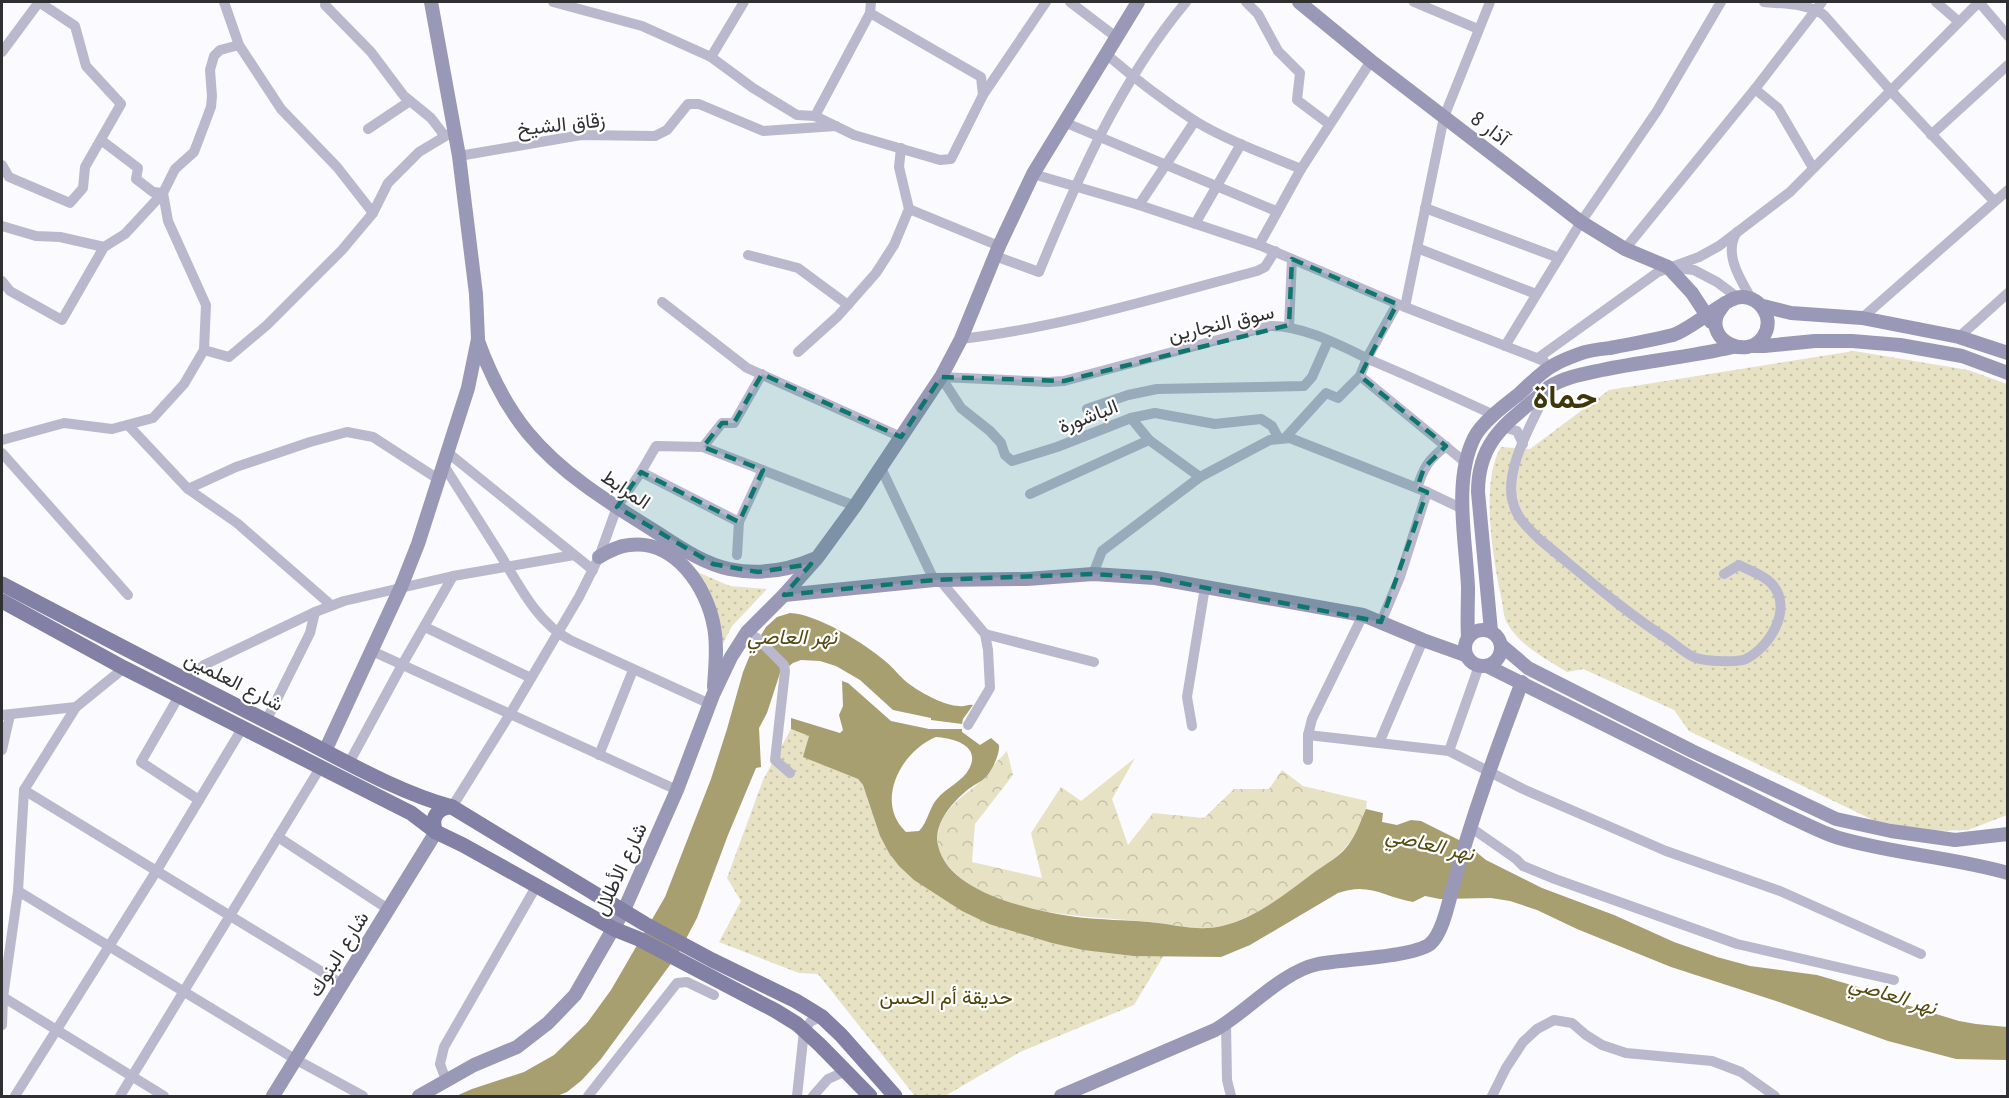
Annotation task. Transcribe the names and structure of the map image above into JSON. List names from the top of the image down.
{
  "streets": {
    "main road": [
      "8 آذار",
      "المرابط",
      "شارع العلمين",
      "شارع الأطلال",
      "شارع البنوك"
    ],
    "street": ["زقاق الشيخ", "سوق النجارين", "الباشورة"]
  },
  "crossings": [
    ["سوق النجارين", "الباشورة"],
    ["سوق النجارين", "شارع الأطلال"],
    ["الباشورة", "شارع الأطلال"],
    ["المرابط", "شارع الأطلال"],
    ["شارع العلمين", "شارع الأطلال"],
    ["شارع العلمين", "شارع البنوك"]
  ],
  "districts": ["حماة"],
  "water": ["نهر العاصي"],
  "parks": ["حديقة أم الحسن"]
}
